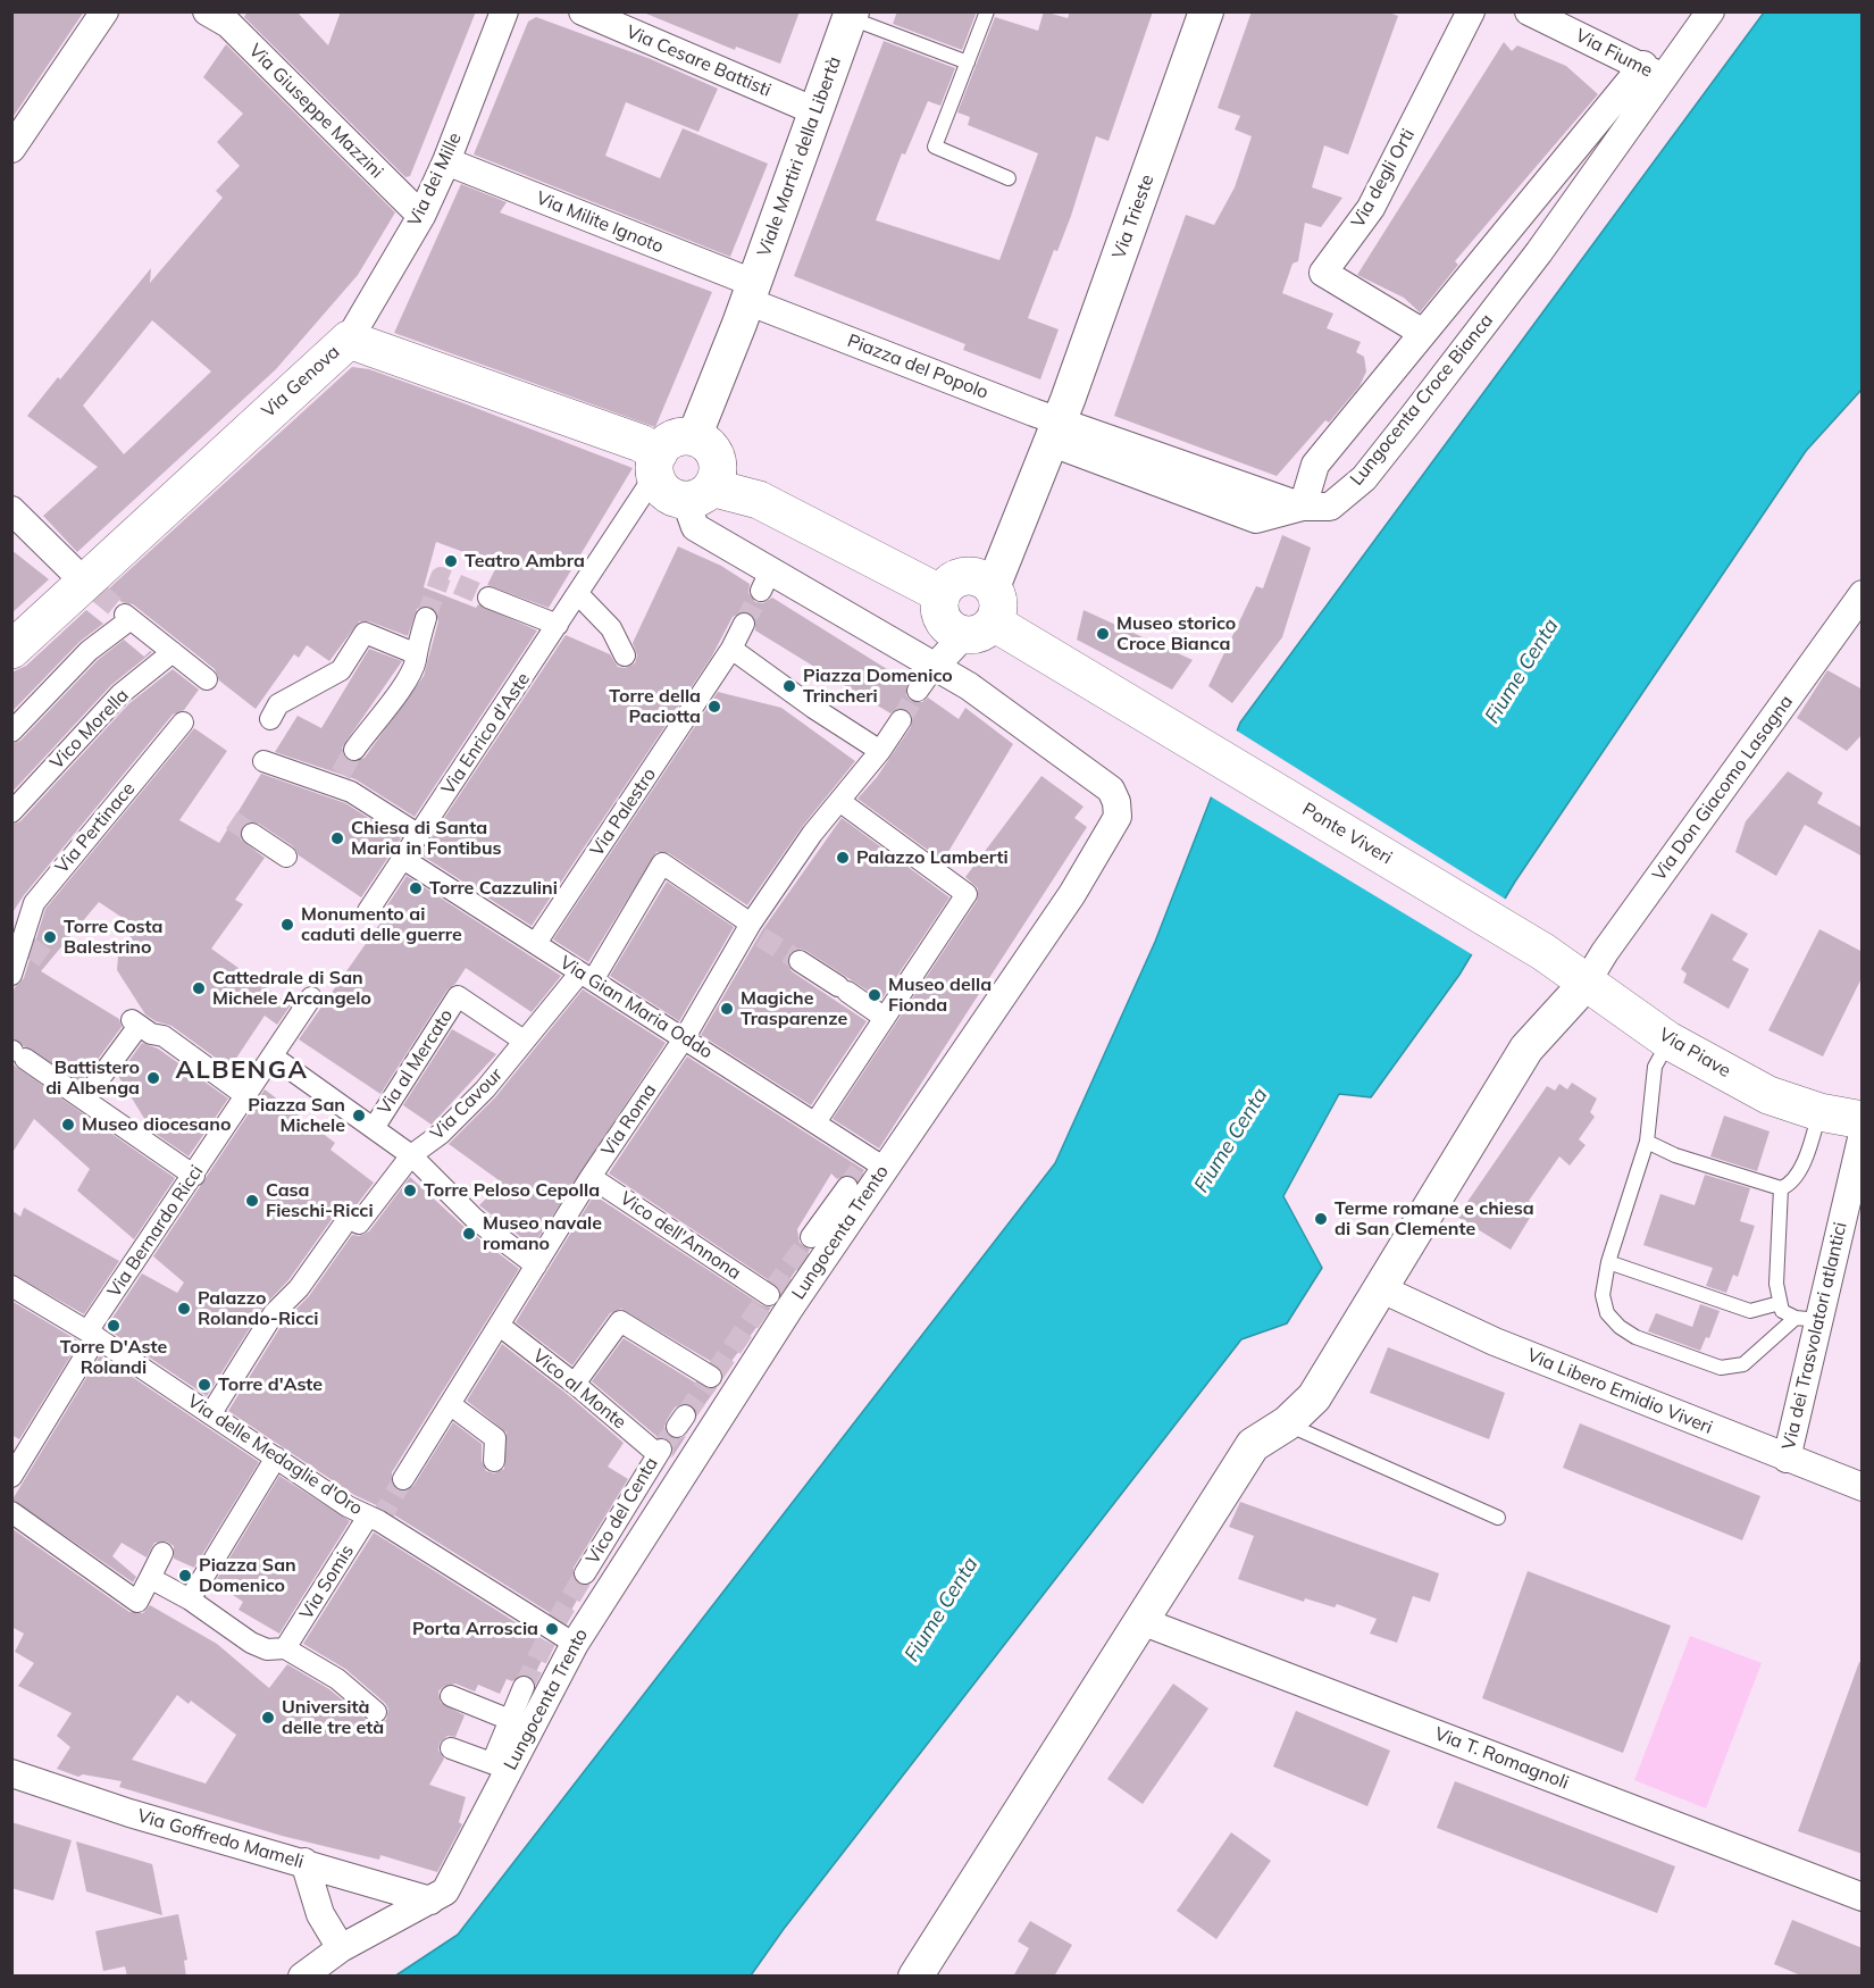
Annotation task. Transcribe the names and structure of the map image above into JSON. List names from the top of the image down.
{
  "streets": {
    "main road": ["Via Genova", "Ponte Viveri", "Via Piave"],
    "street": [
      "Via Fiume",
      "Via Cesare Battisti",
      "Via Giuseppe Mazzini",
      "Viale Martiri della Libertà",
      "Via degli Orti",
      "Via dei Mille",
      "Via Trieste",
      "Via Milite Ignoto",
      "Piazza del Popolo",
      "Lungocenta Croce Bianca",
      "Vico Morella",
      "Via Enrico d'Aste",
      "Via Don Giacomo Lasagna",
      "Via Palestro",
      "Via Pertinace",
      "Via Gian Maria Oddo",
      "Via al Mercato",
      "Via Cavour",
      "Via Roma",
      "Via Bernardo Ricci",
      "Lungocenta Trento",
      "Vico dell'Annona",
      "Via dei Trasvolatori atlantici",
      "Vico al Monte",
      "Via Libero Emidio Viveri",
      "Via delle Medaglie d'Oro",
      "Vico del Centa",
      "Via Somis",
      "Via T. Romagnoli",
      "Via Goffredo Mameli"
    ]
  },
  "crossings": [
    ["Via Fiume", "Lungocenta Croce Bianca"],
    ["Via Cesare Battisti", "Viale Martiri della Libertà"],
    ["Via Giuseppe Mazzini", "Via dei Mille"],
    ["Viale Martiri della Libertà", "Via Milite Ignoto"],
    ["Viale Martiri della Libertà", "Piazza del Popolo"],
    ["Via degli Orti", "Lungocenta Croce Bianca"],
    ["Via dei Mille", "Via Milite Ignoto"],
    ["Via dei Mille", "Via Genova"],
    ["Via Trieste", "Piazza del Popolo"],
    ["Via Milite Ignoto", "Piazza del Popolo"],
    ["Piazza del Popolo", "Lungocenta Croce Bianca"],
    ["Via Genova", "Via Enrico d'Aste"],
    ["Via Genova", "Lungocenta Trento"],
    ["Via Enrico d'Aste", "Via Gian Maria Oddo"],
    ["Via Enrico d'Aste", "Lungocenta Trento"],
    ["Via Don Giacomo Lasagna", "Via Piave"],
    ["Via Palestro", "Via Gian Maria Oddo"],
    ["Ponte Viveri", "Via Piave"],
    ["Via Gian Maria Oddo", "Via Cavour"],
    ["Via Gian Maria Oddo", "Via Roma"],
    ["Via Gian Maria Oddo", "Lungocenta Trento"],
    ["Via al Mercato", "Via Cavour"],
    ["Via Cavour", "Via Roma"],
    ["Via Cavour", "Via delle Medaglie d'Oro"],
    ["Via Roma", "Vico dell'Annona"],
    ["Via Roma", "Vico al Monte"],
    ["Via Bernardo Ricci", "Via delle Medaglie d'Oro"],
    ["Lungocenta Trento", "Via delle Medaglie d'Oro"],
    ["Lungocenta Trento", "Via Goffredo Mameli"],
    ["Via dei Trasvolatori atlantici", "Via Libero Emidio Viveri"],
    ["Vico al Monte", "Vico del Centa"],
    ["Via delle Medaglie d'Oro", "Via Somis"]
  ],
  "districts": ["ALBENGA"],
  "water": ["Fiume Centa"],
  "places": [
    "Teatro Ambra",
    "Museo storico Croce Bianca",
    "Piazza Domenico Trincheri",
    "Torre della Paciotta",
    "Chiesa di Santa Maria in Fontibus",
    "Palazzo Lamberti",
    "Torre Cazzulini",
    "Monumento ai caduti delle guerre",
    "Torre Costa Balestrino",
    "Cattedrale di San Michele Arcangelo",
    "Museo della Fionda",
    "Magiche Trasparenze",
    "Battistero di Albenga",
    "Piazza San Michele",
    "Museo diocesano",
    "Torre Peloso Cepolla",
    "Casa Fieschi-Ricci",
    "Terme romane e chiesa di San Clemente",
    "Museo navale romano",
    "Palazzo Rolando-Ricci",
    "Torre D'Aste Rolandi",
    "Torre d'Aste",
    "Piazza San Domenico",
    "Porta Arroscia",
    "Università delle tre età"
  ]
}
